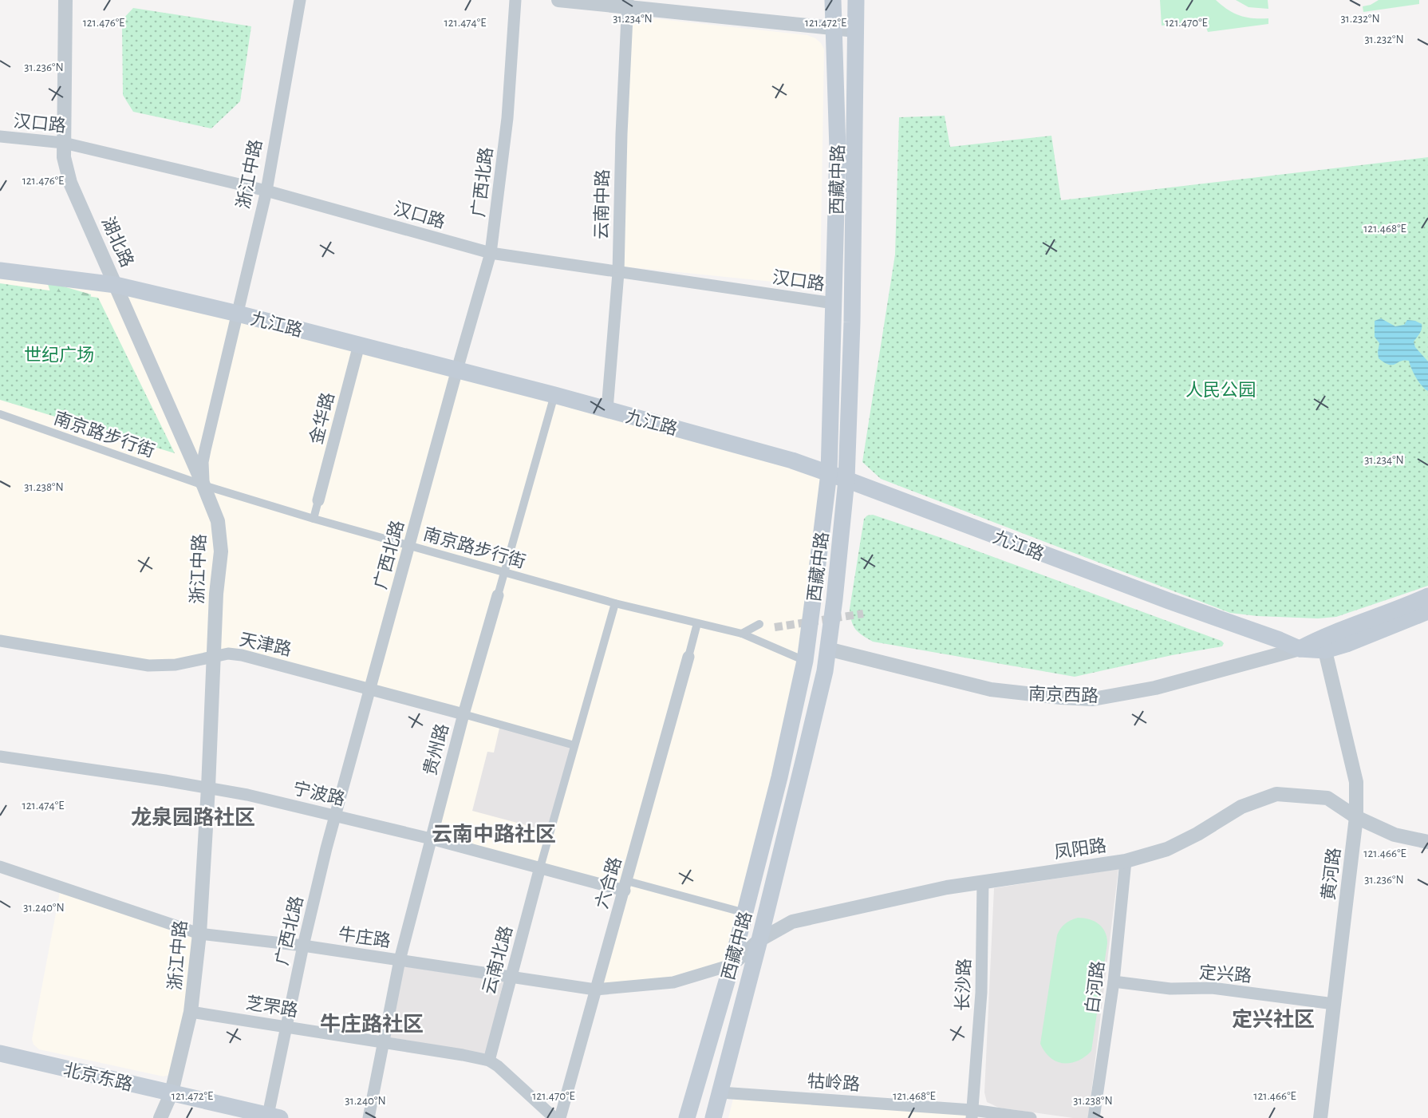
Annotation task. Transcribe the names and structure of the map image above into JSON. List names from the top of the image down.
{
  "streets": {
    "main road": [
      "西藏中路",
      "九江路",
      "南京西路",
      "北京东路"
    ],
    "street": [
      "汉口路",
      "浙江中路",
      "广西北路",
      "云南中路",
      "湖北路",
      "金华路",
      "南京路步行街",
      "天津路",
      "贵州路",
      "宁波路",
      "凤阳路",
      "黄河路",
      "六合路",
      "牛庄路",
      "云南北路",
      "定兴路",
      "长沙路",
      "白河路",
      "芝罘路",
      "牯岭路"
    ]
  },
  "crossings": [
    ["汉口路", "浙江中路"],
    ["汉口路", "西藏中路"],
    ["汉口路", "广西北路"],
    ["汉口路", "云南中路"],
    ["汉口路", "湖北路"],
    ["浙江中路", "湖北路"],
    ["浙江中路", "九江路"],
    ["浙江中路", "南京路步行街"],
    ["浙江中路", "天津路"],
    ["浙江中路", "宁波路"],
    ["浙江中路", "牛庄路"],
    ["浙江中路", "芝罘路"],
    ["浙江中路", "北京东路"],
    ["西藏中路", "九江路"],
    ["西藏中路", "南京路步行街"],
    ["西藏中路", "南京西路"],
    ["西藏中路", "凤阳路"],
    ["西藏中路", "牛庄路"],
    ["西藏中路", "牯岭路"],
    ["广西北路", "九江路"],
    ["广西北路", "南京路步行街"],
    ["广西北路", "天津路"],
    ["广西北路", "宁波路"],
    ["广西北路", "牛庄路"],
    ["广西北路", "芝罘路"],
    ["广西北路", "北京东路"],
    ["云南中路", "九江路"],
    ["湖北路", "九江路"],
    ["湖北路", "南京路步行街"],
    ["九江路", "金华路"],
    ["九江路", "南京西路"],
    ["九江路", "贵州路"],
    ["九江路", "黄河路"],
    ["南京路步行街", "贵州路"],
    ["天津路", "贵州路"],
    ["南京西路", "黄河路"],
    ["贵州路", "宁波路"],
    ["贵州路", "牛庄路"],
    ["贵州路", "芝罘路"],
    ["宁波路", "六合路"],
    ["宁波路", "云南北路"],
    ["凤阳路", "黄河路"],
    ["凤阳路", "牛庄路"],
    ["凤阳路", "长沙路"],
    ["凤阳路", "白河路"],
    ["黄河路", "定兴路"],
    ["六合路", "牛庄路"],
    ["牛庄路", "云南北路"],
    ["云南北路", "芝罘路"],
    ["定兴路", "白河路"],
    ["长沙路", "牯岭路"]
  ],
  "districts": [
    "龙泉园路社区",
    "云南中路社区",
    "定兴社区",
    "牛庄路社区"
  ],
  "parks": ["世纪广场", "人民公园"],
  "coordinates": [
    "31.234°N",
    "31.232°N",
    "121.476°E",
    "121.474°E",
    "121.472°E",
    "121.470°E",
    "31.236°N",
    "121.468°E",
    "31.238°N",
    "121.466°E",
    "31.240°N"
  ]
}
